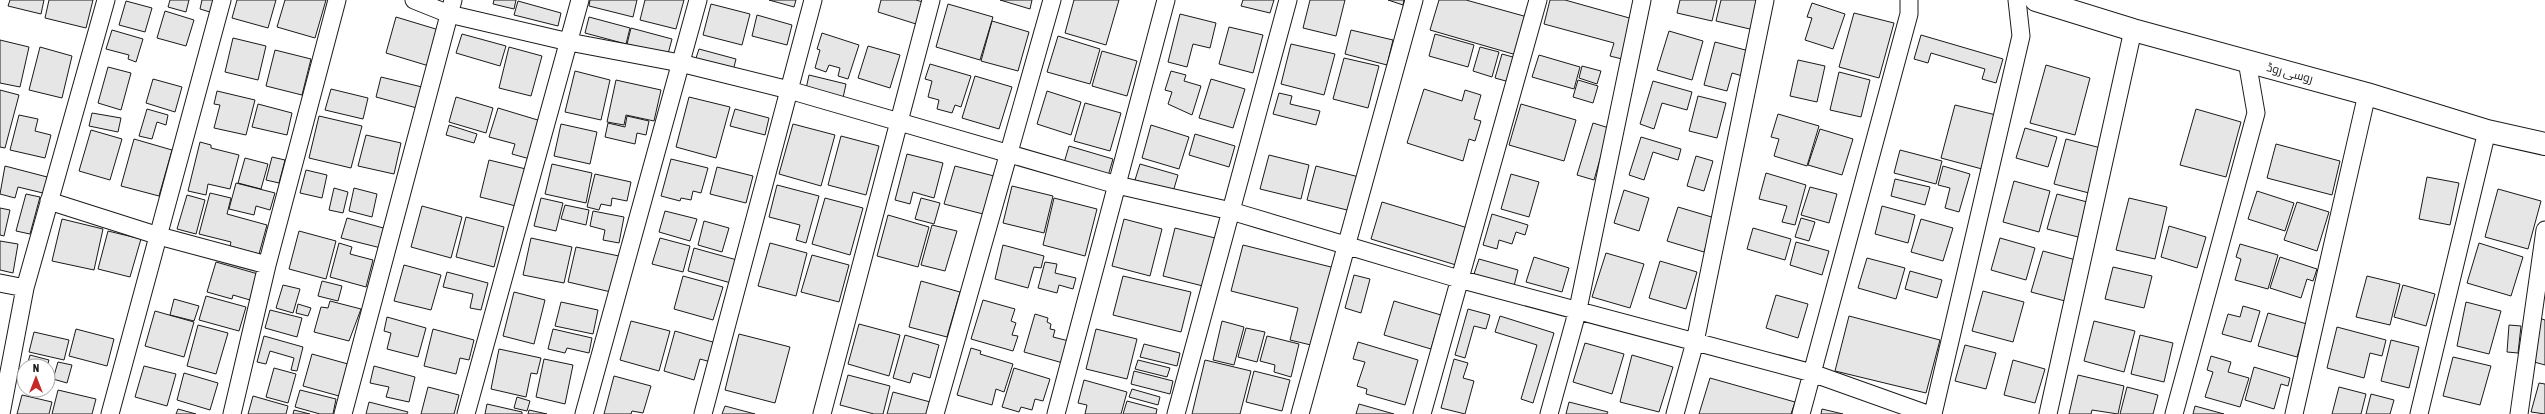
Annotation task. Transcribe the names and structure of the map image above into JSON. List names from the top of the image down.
{
  "streets": {
    "main road": ["روسی روڈ"]
  },
  "north": "top"
}
